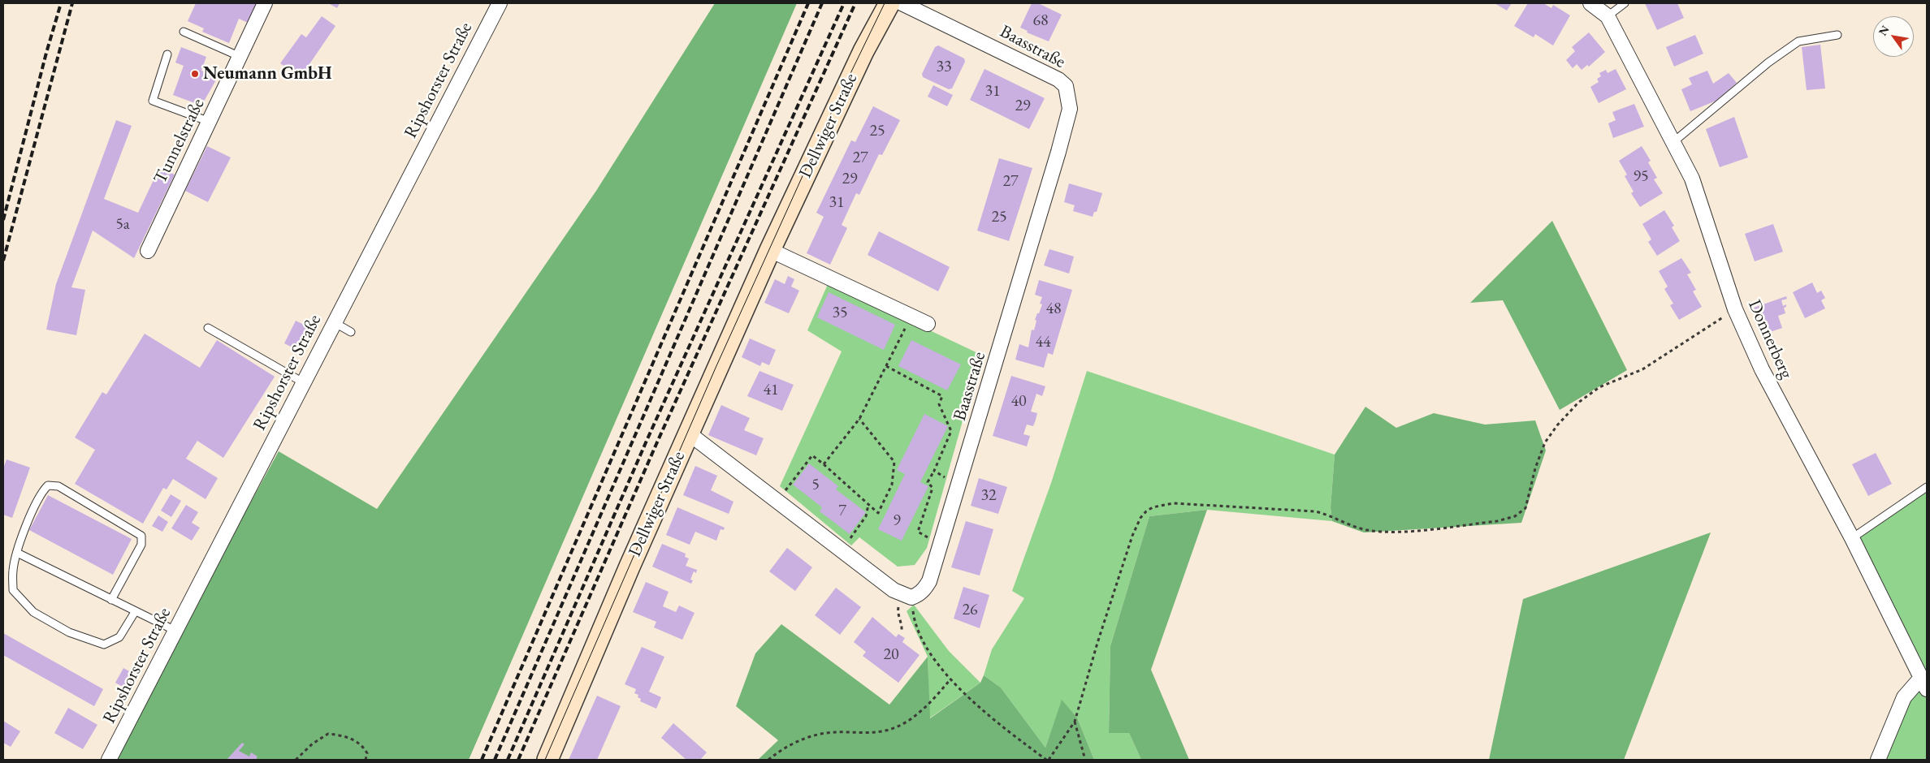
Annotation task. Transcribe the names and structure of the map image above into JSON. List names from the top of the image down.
{
  "streets": {
    "main road": ["Dellwiger Straße"],
    "street": [
      "Baasstraße",
      "Ripshorster Straße",
      "Tunnelstraße",
      "Donnerberg"
    ]
  },
  "places": ["Neumann GmbH"],
  "house_numbers": [
    "68",
    "33",
    "31",
    "29",
    "25",
    "27",
    "95",
    "29",
    "27",
    "31",
    "25",
    "5a",
    "48",
    "35",
    "44",
    "41",
    "40",
    "5",
    "32",
    "7",
    "9",
    "26",
    "20"
  ],
  "north": "top left"
}
